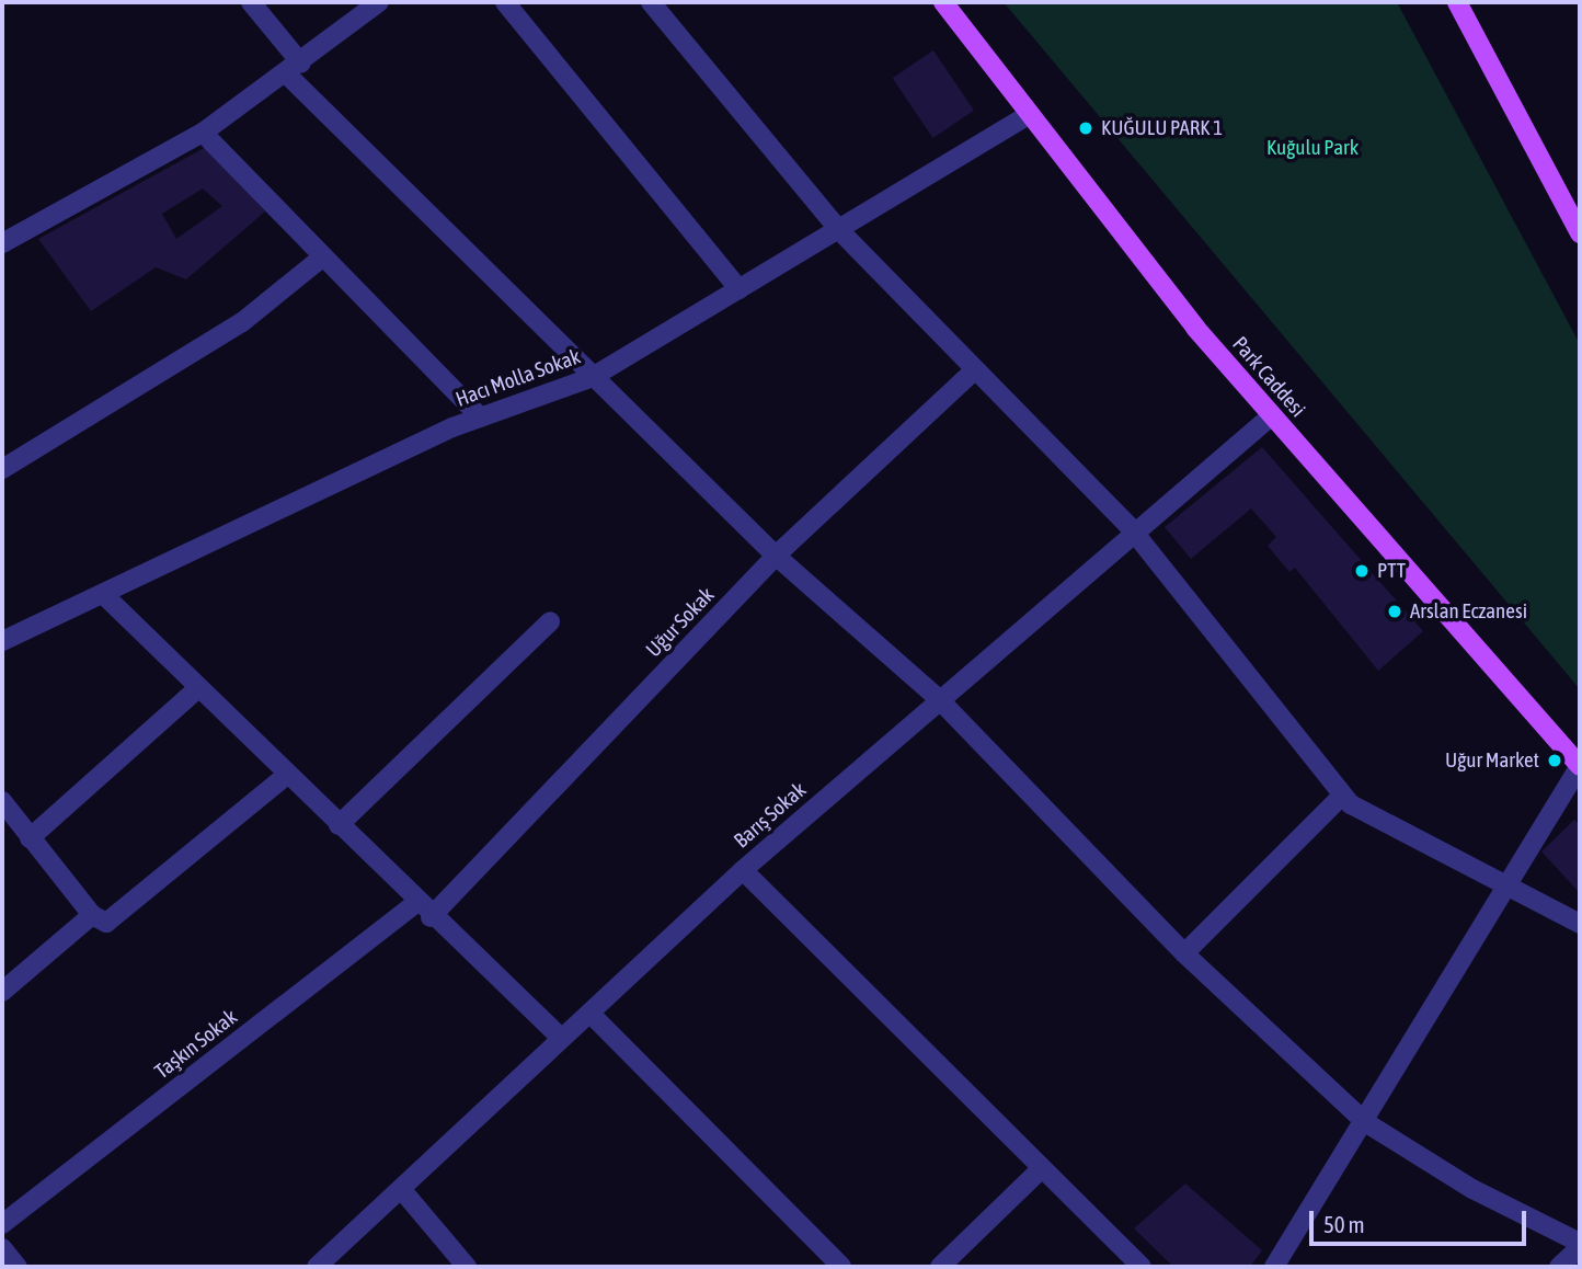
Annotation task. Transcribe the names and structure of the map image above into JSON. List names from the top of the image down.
{
  "streets": {
    "main road": ["Park Caddesi"],
    "street": [
      "Hacı Molla Sokak",
      "Uğur Sokak",
      "Barış Sokak",
      "Taşkın Sokak"
    ]
  },
  "crossings": [
    ["Park Caddesi", "Hacı Molla Sokak"],
    ["Park Caddesi", "Barış Sokak"],
    ["Uğur Sokak", "Taşkın Sokak"]
  ],
  "parks": ["Kuğulu Park"],
  "places": [
    "KUĞULU PARK 1",
    "PTT",
    "Arslan Eczanesi",
    "Uğur Market"
  ],
  "scale_bar": "50 m"
}
